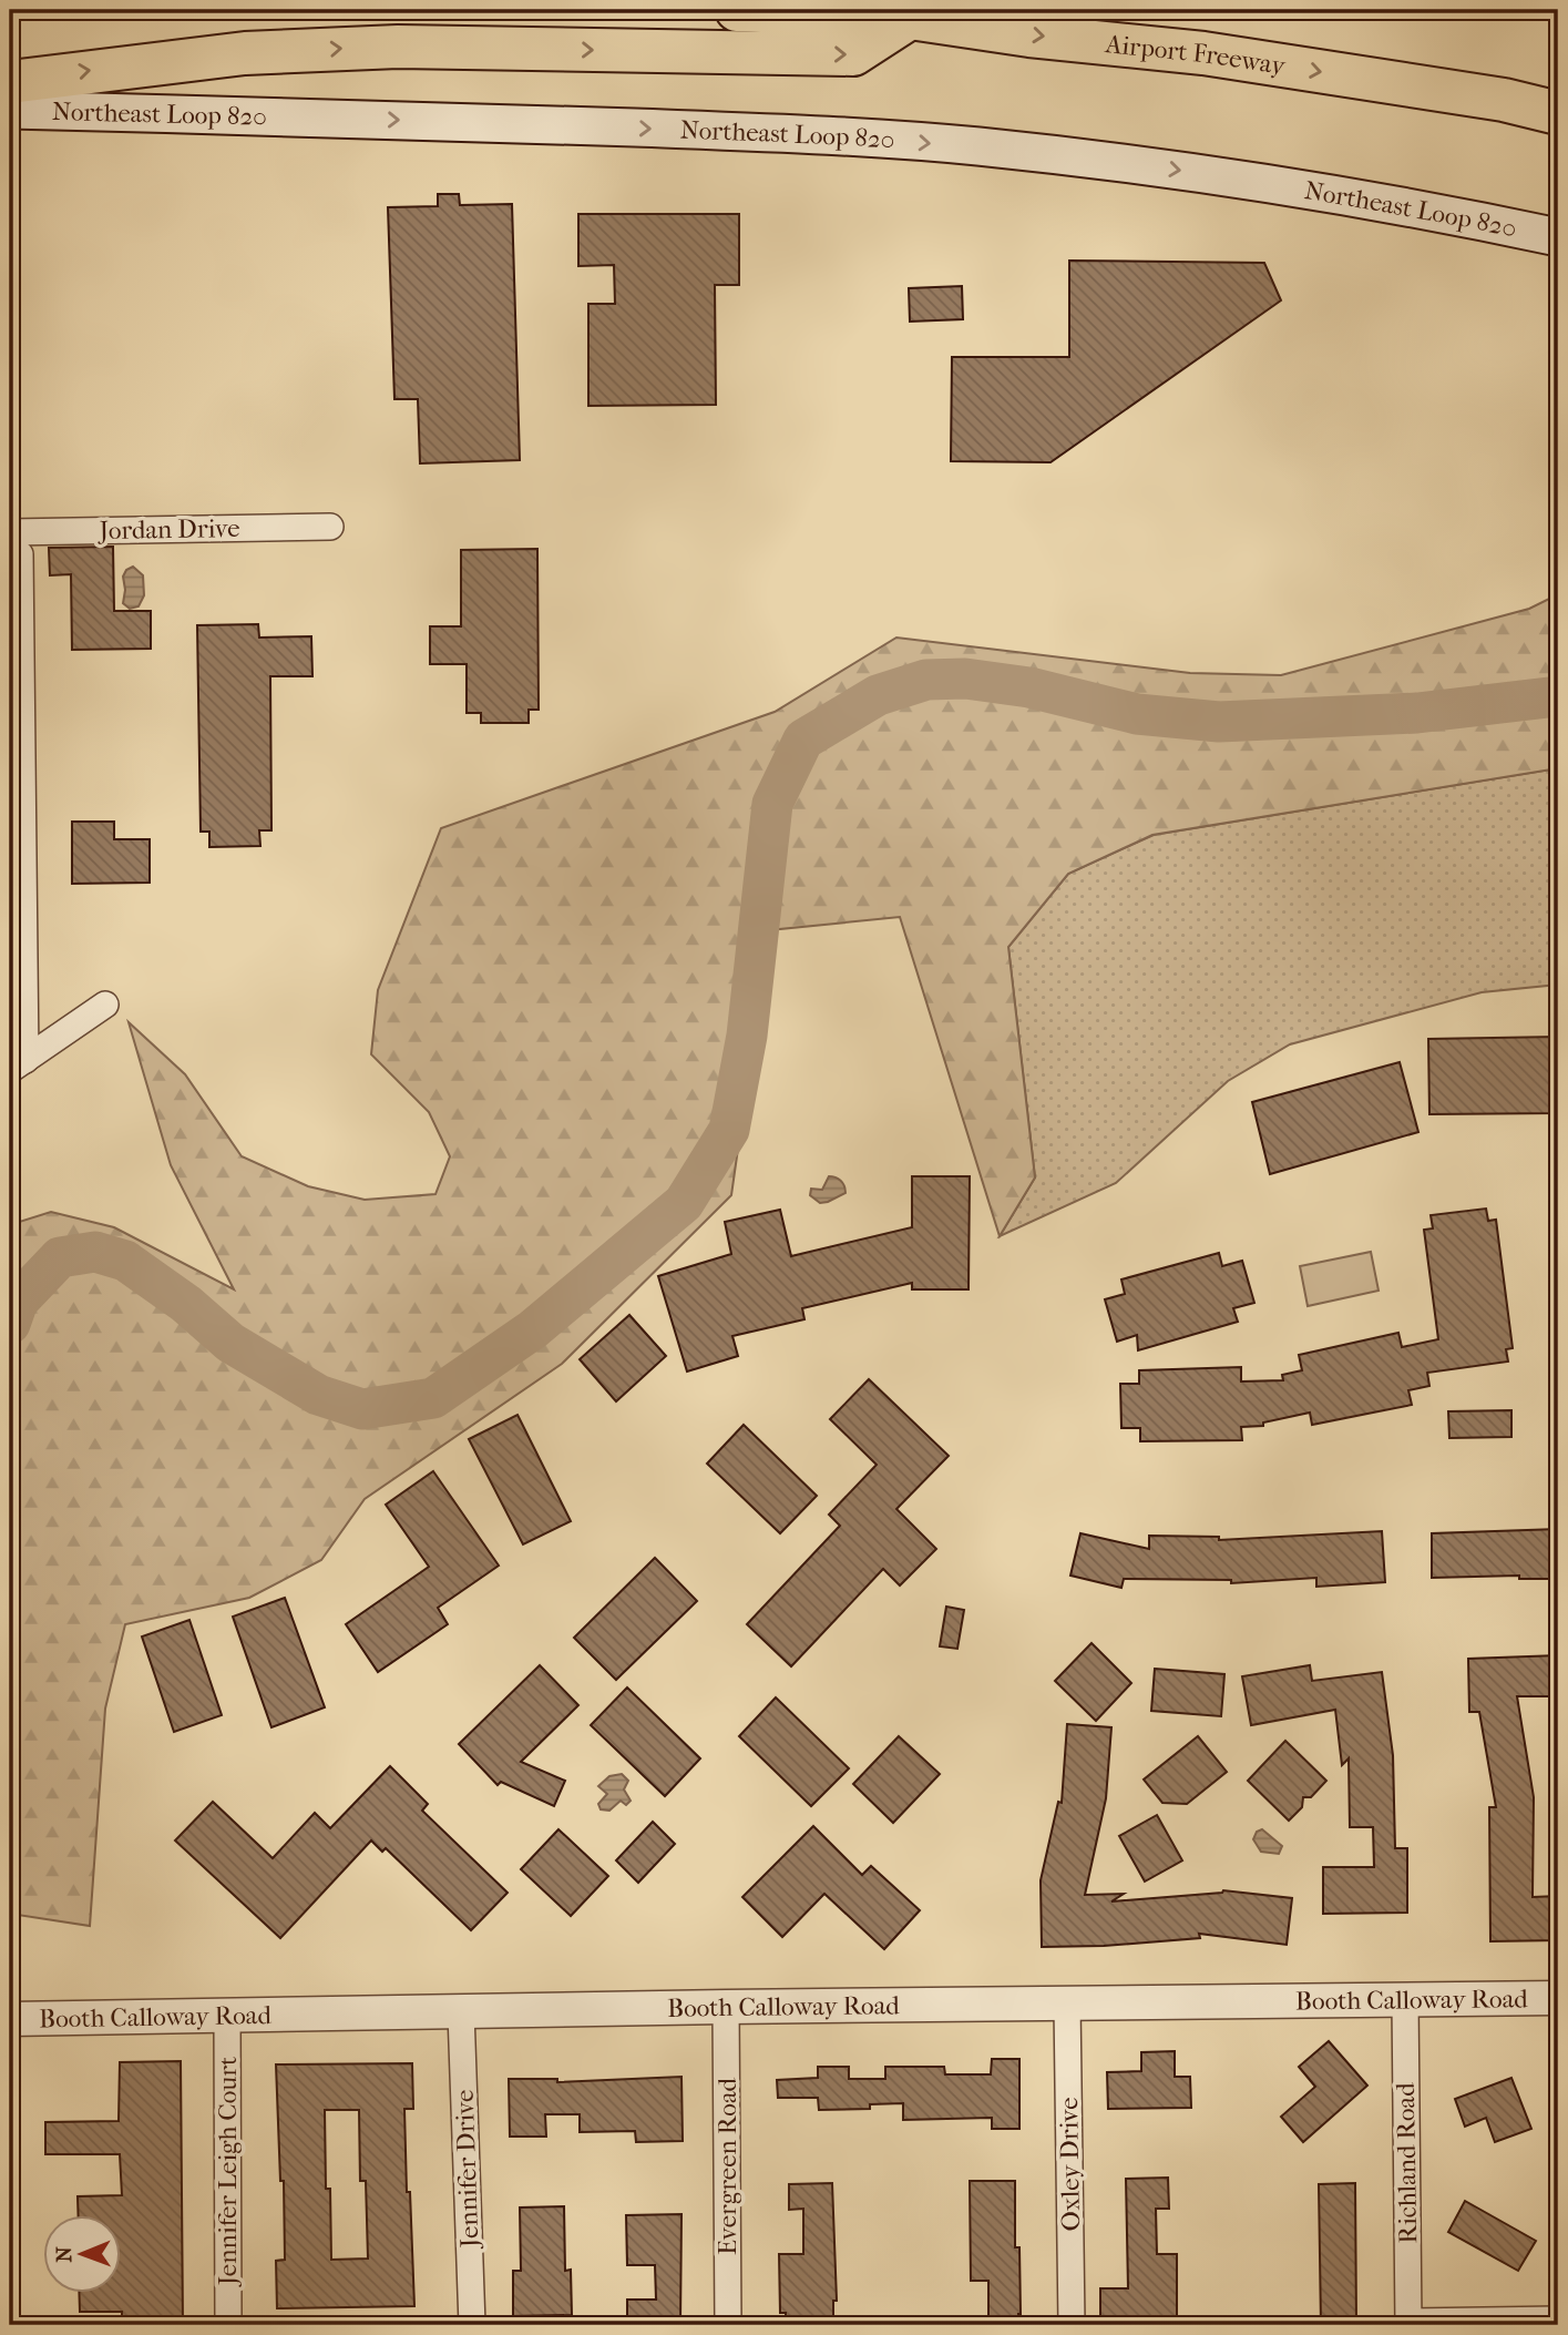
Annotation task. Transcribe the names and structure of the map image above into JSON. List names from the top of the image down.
{
  "streets": {
    "highway": ["Airport Freeway"],
    "main road": ["Northeast Loop 820"],
    "street": [
      "Jordan Drive",
      "Booth Calloway Road",
      "Richland Road",
      "Oxley Drive",
      "Evergreen Road",
      "Jennifer Drive",
      "Jennifer Leigh Court"
    ]
  },
  "crossings": [
    ["Booth Calloway Road", "Richland Road"],
    ["Booth Calloway Road", "Oxley Drive"],
    ["Booth Calloway Road", "Evergreen Road"],
    ["Booth Calloway Road", "Jennifer Drive"],
    ["Booth Calloway Road", "Jennifer Leigh Court"]
  ],
  "one_way": ["Airport Freeway", "Northeast Loop 820"],
  "north": "left"
}
